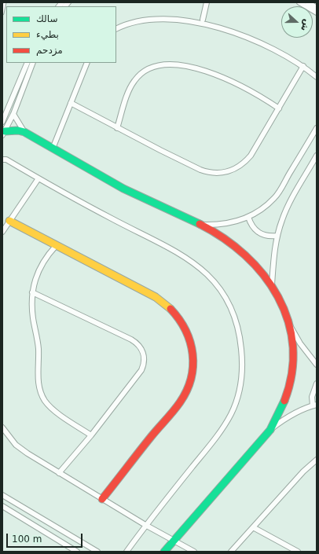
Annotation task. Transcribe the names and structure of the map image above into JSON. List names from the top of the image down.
{
  "legend": ["سالك", "بطيء", "مزدحم"],
  "scale_bar": "100 m",
  "north": "right"
}
